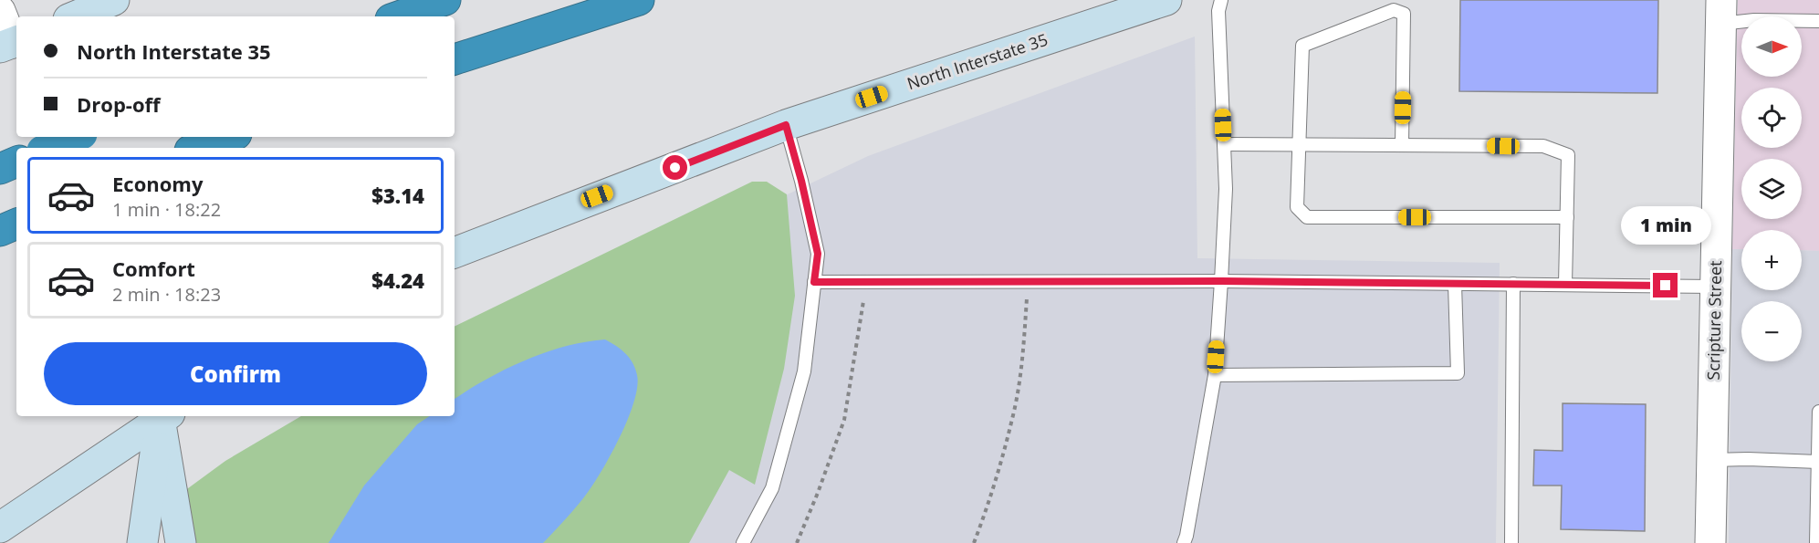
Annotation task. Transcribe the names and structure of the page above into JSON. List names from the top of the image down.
{
  "streets": {
    "main road": ["North Interstate 35"],
    "street": ["Scripture Street"]
  },
  "north": "right",
  "page": {
    "map_buttons": ["+", "−"],
    "banner": ["North Interstate 35", "Drop-off"],
    "list": [
      {
        "name": "Economy",
        "note": "1 min · 18:22",
        "value": "$3.14"
      },
      {
        "name": "Comfort",
        "note": "2 min · 18:23",
        "value": "$4.24"
      }
    ],
    "bubble": "1 min",
    "buttons": "Confirm"
  }
}
